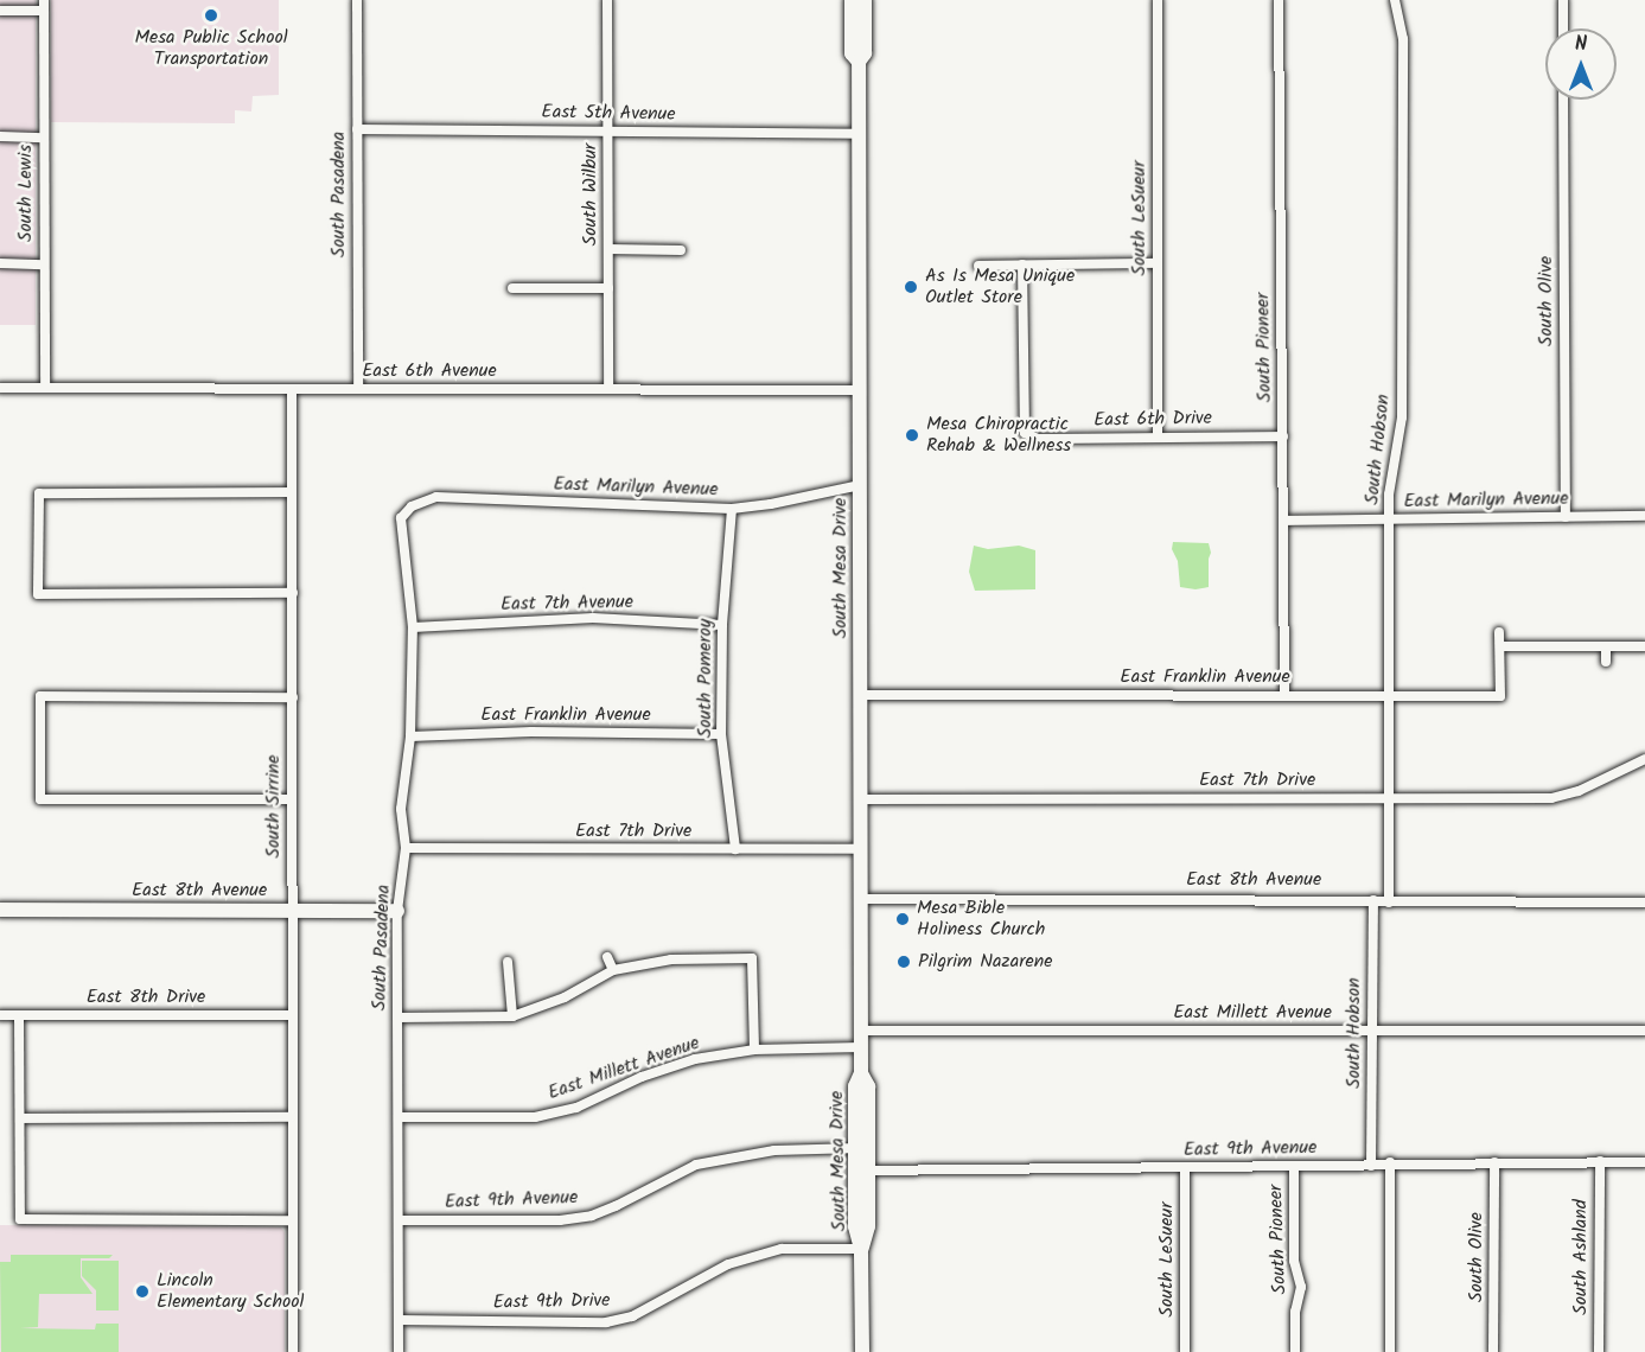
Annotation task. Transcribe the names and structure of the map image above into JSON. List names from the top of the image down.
{
  "streets": {
    "main road": ["South Mesa Drive", "East 8th Avenue"],
    "street": [
      "East 5th Avenue",
      "South Lewis",
      "South Pasadena",
      "South Wilbur",
      "South LeSueur",
      "South Olive",
      "South Pioneer",
      "East 6th Avenue",
      "East 6th Drive",
      "South Hobson",
      "East Marilyn Avenue",
      "East 7th Avenue",
      "East Franklin Avenue",
      "South Pomeroy",
      "East 7th Drive",
      "South Sirrine",
      "East 8th Drive",
      "East Millett Avenue",
      "East 9th Avenue",
      "South Ashland",
      "East 9th Drive"
    ]
  },
  "crossings": [
    ["East 5th Avenue", "South Pasadena"],
    ["East 5th Avenue", "South Wilbur"],
    ["East 5th Avenue", "South Mesa Drive"],
    ["South Lewis", "East 6th Avenue"],
    ["South Pasadena", "East 6th Avenue"],
    ["South Pasadena", "East Marilyn Avenue"],
    ["South Pasadena", "East 7th Avenue"],
    ["South Pasadena", "East Franklin Avenue"],
    ["South Pasadena", "East 7th Drive"],
    ["South Pasadena", "East 8th Avenue"],
    ["South Pasadena", "East Millett Avenue"],
    ["South Pasadena", "East 9th Avenue"],
    ["South Pasadena", "East 9th Drive"],
    ["South Wilbur", "East 6th Avenue"],
    ["South LeSueur", "East 6th Drive"],
    ["South LeSueur", "East 9th Avenue"],
    ["South Olive", "East Marilyn Avenue"],
    ["South Olive", "East 9th Avenue"],
    ["South Pioneer", "East 6th Drive"],
    ["South Pioneer", "East Marilyn Avenue"],
    ["South Pioneer", "East Franklin Avenue"],
    ["South Pioneer", "East 9th Avenue"],
    ["East 6th Avenue", "South Mesa Drive"],
    ["East 6th Avenue", "South Sirrine"],
    ["South Hobson", "East Marilyn Avenue"],
    ["South Hobson", "East Franklin Avenue"],
    ["South Hobson", "East 7th Drive"],
    ["South Hobson", "East 8th Avenue"],
    ["South Hobson", "East Millett Avenue"],
    ["South Hobson", "East 9th Avenue"],
    ["East Marilyn Avenue", "South Mesa Drive"],
    ["East Marilyn Avenue", "South Pomeroy"],
    ["South Mesa Drive", "East Franklin Avenue"],
    ["South Mesa Drive", "East 7th Drive"],
    ["South Mesa Drive", "East 8th Avenue"],
    ["South Mesa Drive", "East Millett Avenue"],
    ["South Mesa Drive", "East 9th Avenue"],
    ["South Mesa Drive", "East 9th Drive"],
    ["East 7th Avenue", "South Pomeroy"],
    ["East Franklin Avenue", "South Pomeroy"],
    ["South Pomeroy", "East 7th Drive"],
    ["South Sirrine", "East 8th Avenue"],
    ["South Sirrine", "East 8th Drive"],
    ["East 9th Avenue", "South Ashland"]
  ],
  "places": [
    "Mesa Public School Transportation",
    "As Is Mesa Unique Outlet Store",
    "Mesa Chiropractic Rehab & Wellness",
    "Mesa Bible Holiness Church",
    "Pilgrim Nazarene",
    "Lincoln Elementary School"
  ],
  "north": "top"
}
